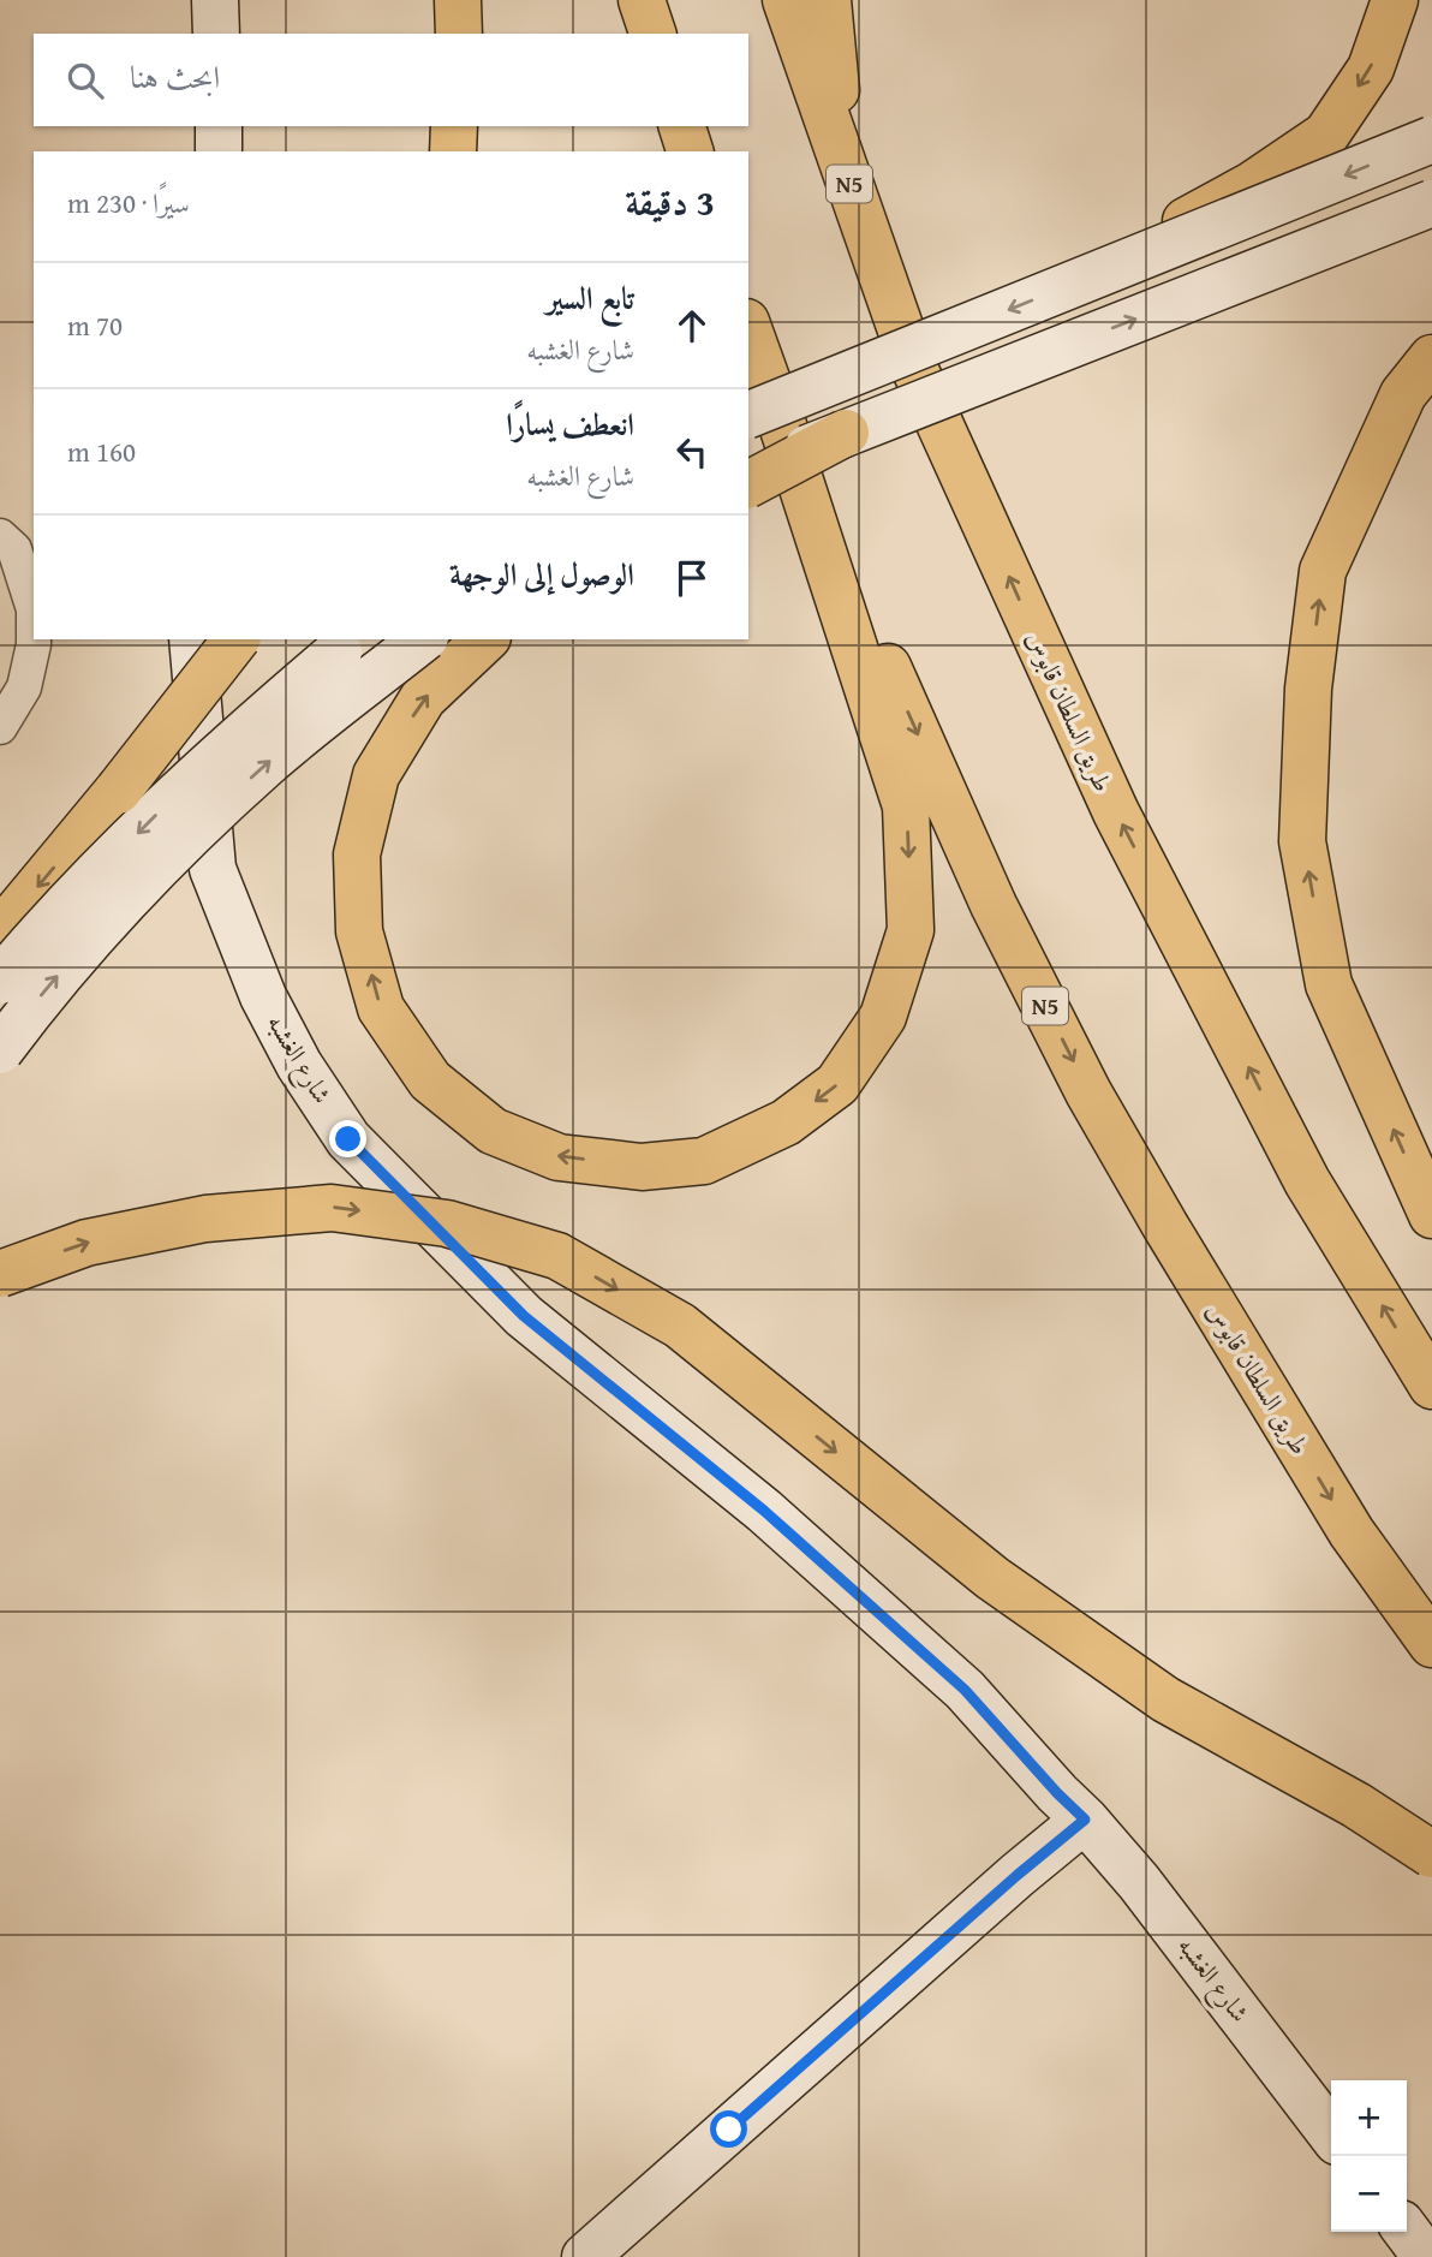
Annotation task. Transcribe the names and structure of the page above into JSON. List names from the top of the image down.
{
  "streets": {
    "highway": ["N5", "طريق السلطان قابوس"],
    "street": ["شارع الغشبه"]
  },
  "page": {
    "search": "ابحث هنا",
    "heading": ["3 دقيقة", "سيرًا · 230 m"],
    "list": [
      ["تابع السير", "شارع الغشبه", "70 m"],
      ["انعطف يسارًا", "شارع الغشبه", "160 m"],
      "الوصول إلى الوجهة"
    ],
    "map_buttons": ["+", "−"]
  }
}
